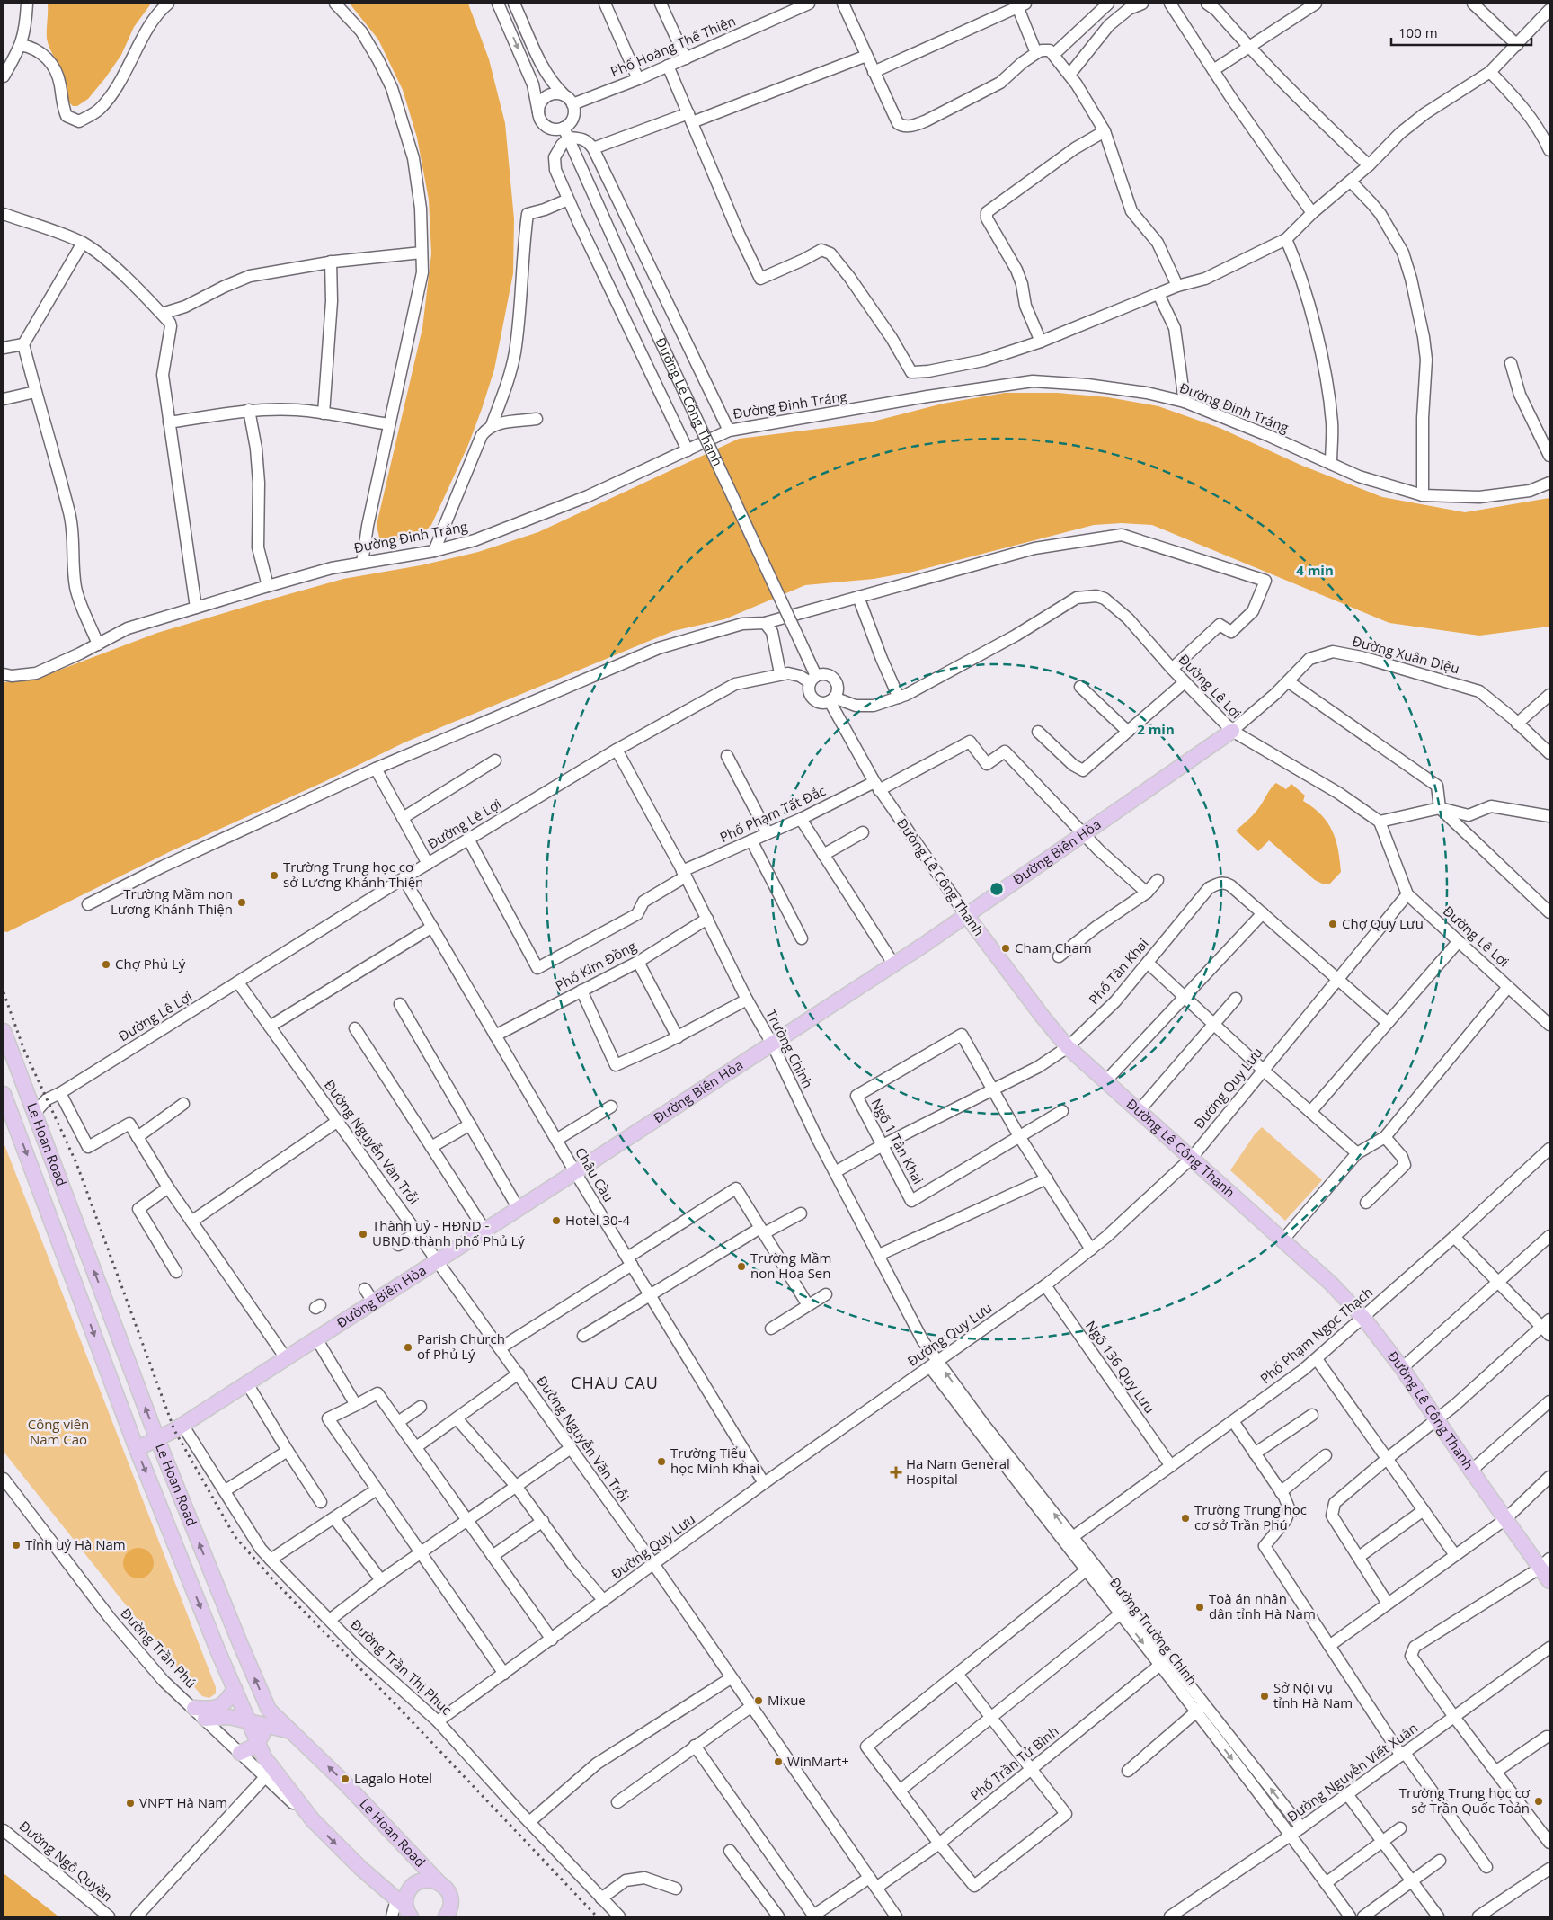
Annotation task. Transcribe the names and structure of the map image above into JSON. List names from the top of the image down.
{
  "streets": {
    "main road": ["Đường Lê Công Thanh", "Đường Biên Hòa", "Le Hoan Road"],
    "street": [
      "Phố Hoàng Thế Thiện",
      "Đường Đinh Tráng",
      "Đường Xuân Diệu",
      "Đường Lê Lợi",
      "Phố Phạm Tất Đắc",
      "Phố Kim Đồng",
      "Phố Tân Khai",
      "Trường Chinh",
      "Đường Quy Lưu",
      "Ngõ 1 Tân Khai",
      "Đường Nguyễn Văn Trỗi",
      "Châu Cầu",
      "Phố Phạm Ngọc Thạch",
      "Ngõ 136 Quy Lưu",
      "Đường Trường Chinh",
      "Đường Trần Phú",
      "Đường Trần Thị Phúc",
      "Phố Trần Tử Bình",
      "Đường Nguyễn Viết Xuân",
      "Đường Ngô Quyền"
    ]
  },
  "crossings": [
    ["Phố Hoàng Thế Thiện", "Đường Lê Công Thanh"],
    ["Đường Lê Công Thanh", "Đường Lê Lợi"],
    ["Đường Lê Công Thanh", "Phố Phạm Tất Đắc"],
    ["Đường Lê Công Thanh", "Đường Biên Hòa"],
    ["Đường Lê Công Thanh", "Phố Tân Khai"],
    ["Đường Lê Công Thanh", "Đường Quy Lưu"],
    ["Đường Lê Công Thanh", "Phố Phạm Ngọc Thạch"],
    ["Đường Xuân Diệu", "Đường Lê Lợi"],
    ["Đường Xuân Diệu", "Đường Biên Hòa"],
    ["Đường Lê Lợi", "Phố Phạm Tất Đắc"],
    ["Đường Lê Lợi", "Đường Biên Hòa"],
    ["Đường Lê Lợi", "Trường Chinh"],
    ["Đường Lê Lợi", "Đường Quy Lưu"],
    ["Đường Lê Lợi", "Đường Nguyễn Văn Trỗi"],
    ["Đường Lê Lợi", "Le Hoan Road"],
    ["Đường Lê Lợi", "Châu Cầu"],
    ["Phố Phạm Tất Đắc", "Đường Biên Hòa"],
    ["Phố Phạm Tất Đắc", "Trường Chinh"],
    ["Đường Biên Hòa", "Trường Chinh"],
    ["Đường Biên Hòa", "Đường Nguyễn Văn Trỗi"],
    ["Đường Biên Hòa", "Le Hoan Road"],
    ["Đường Biên Hòa", "Châu Cầu"],
    ["Đường Biên Hòa", "Đường Trần Thị Phúc"],
    ["Phố Kim Đồng", "Trường Chinh"],
    ["Phố Kim Đồng", "Châu Cầu"],
    ["Phố Tân Khai", "Trường Chinh"],
    ["Phố Tân Khai", "Đường Quy Lưu"],
    ["Phố Tân Khai", "Ngõ 1 Tân Khai"],
    ["Trường Chinh", "Đường Quy Lưu"],
    ["Trường Chinh", "Đường Trường Chinh"],
    ["Đường Quy Lưu", "Đường Nguyễn Văn Trỗi"],
    ["Đường Quy Lưu", "Châu Cầu"],
    ["Đường Quy Lưu", "Ngõ 136 Quy Lưu"],
    ["Đường Quy Lưu", "Đường Trường Chinh"],
    ["Đường Quy Lưu", "Đường Trần Thị Phúc"],
    ["Đường Nguyễn Văn Trỗi", "Phố Trần Tử Bình"],
    ["Le Hoan Road", "Đường Trần Phú"],
    ["Phố Phạm Ngọc Thạch", "Ngõ 136 Quy Lưu"],
    ["Phố Phạm Ngọc Thạch", "Đường Trường Chinh"],
    ["Đường Trường Chinh", "Phố Trần Tử Bình"],
    ["Đường Trường Chinh", "Đường Nguyễn Viết Xuân"]
  ],
  "districts": ["CHAU CAU"],
  "parks": ["Công viên Nam Cao"],
  "places": {
    "other": [
      "Trường Trung học cơ sở Lương Khánh Thiện",
      "Trường Mầm non Lương Khánh Thiện",
      "Chợ Quy Lưu",
      "Cham Cham",
      "Chợ Phủ Lý",
      "Hotel 30-4",
      "Thành uỷ - HĐND - UBND thành phố Phủ Lý",
      "Trường Mầm non Hoa Sen",
      "Parish Church of Phủ Lý",
      "Trường Tiểu học Minh Khai",
      "Trường Trung học cơ sở Trần Phú",
      "Tỉnh uỷ Hà Nam",
      "Toà án nhân dân tỉnh Hà Nam",
      "Sở Nội vụ tỉnh Hà Nam",
      "Mixue",
      "WinMart+",
      "Lagalo Hotel",
      "Trường Trung học cơ sở Trần Quốc Toản",
      "VNPT Hà Nam"
    ],
    "health": ["Ha Nam General Hospital"]
  },
  "scale_bar": "100 m",
  "rings": ["4 min", "2 min"]
}
